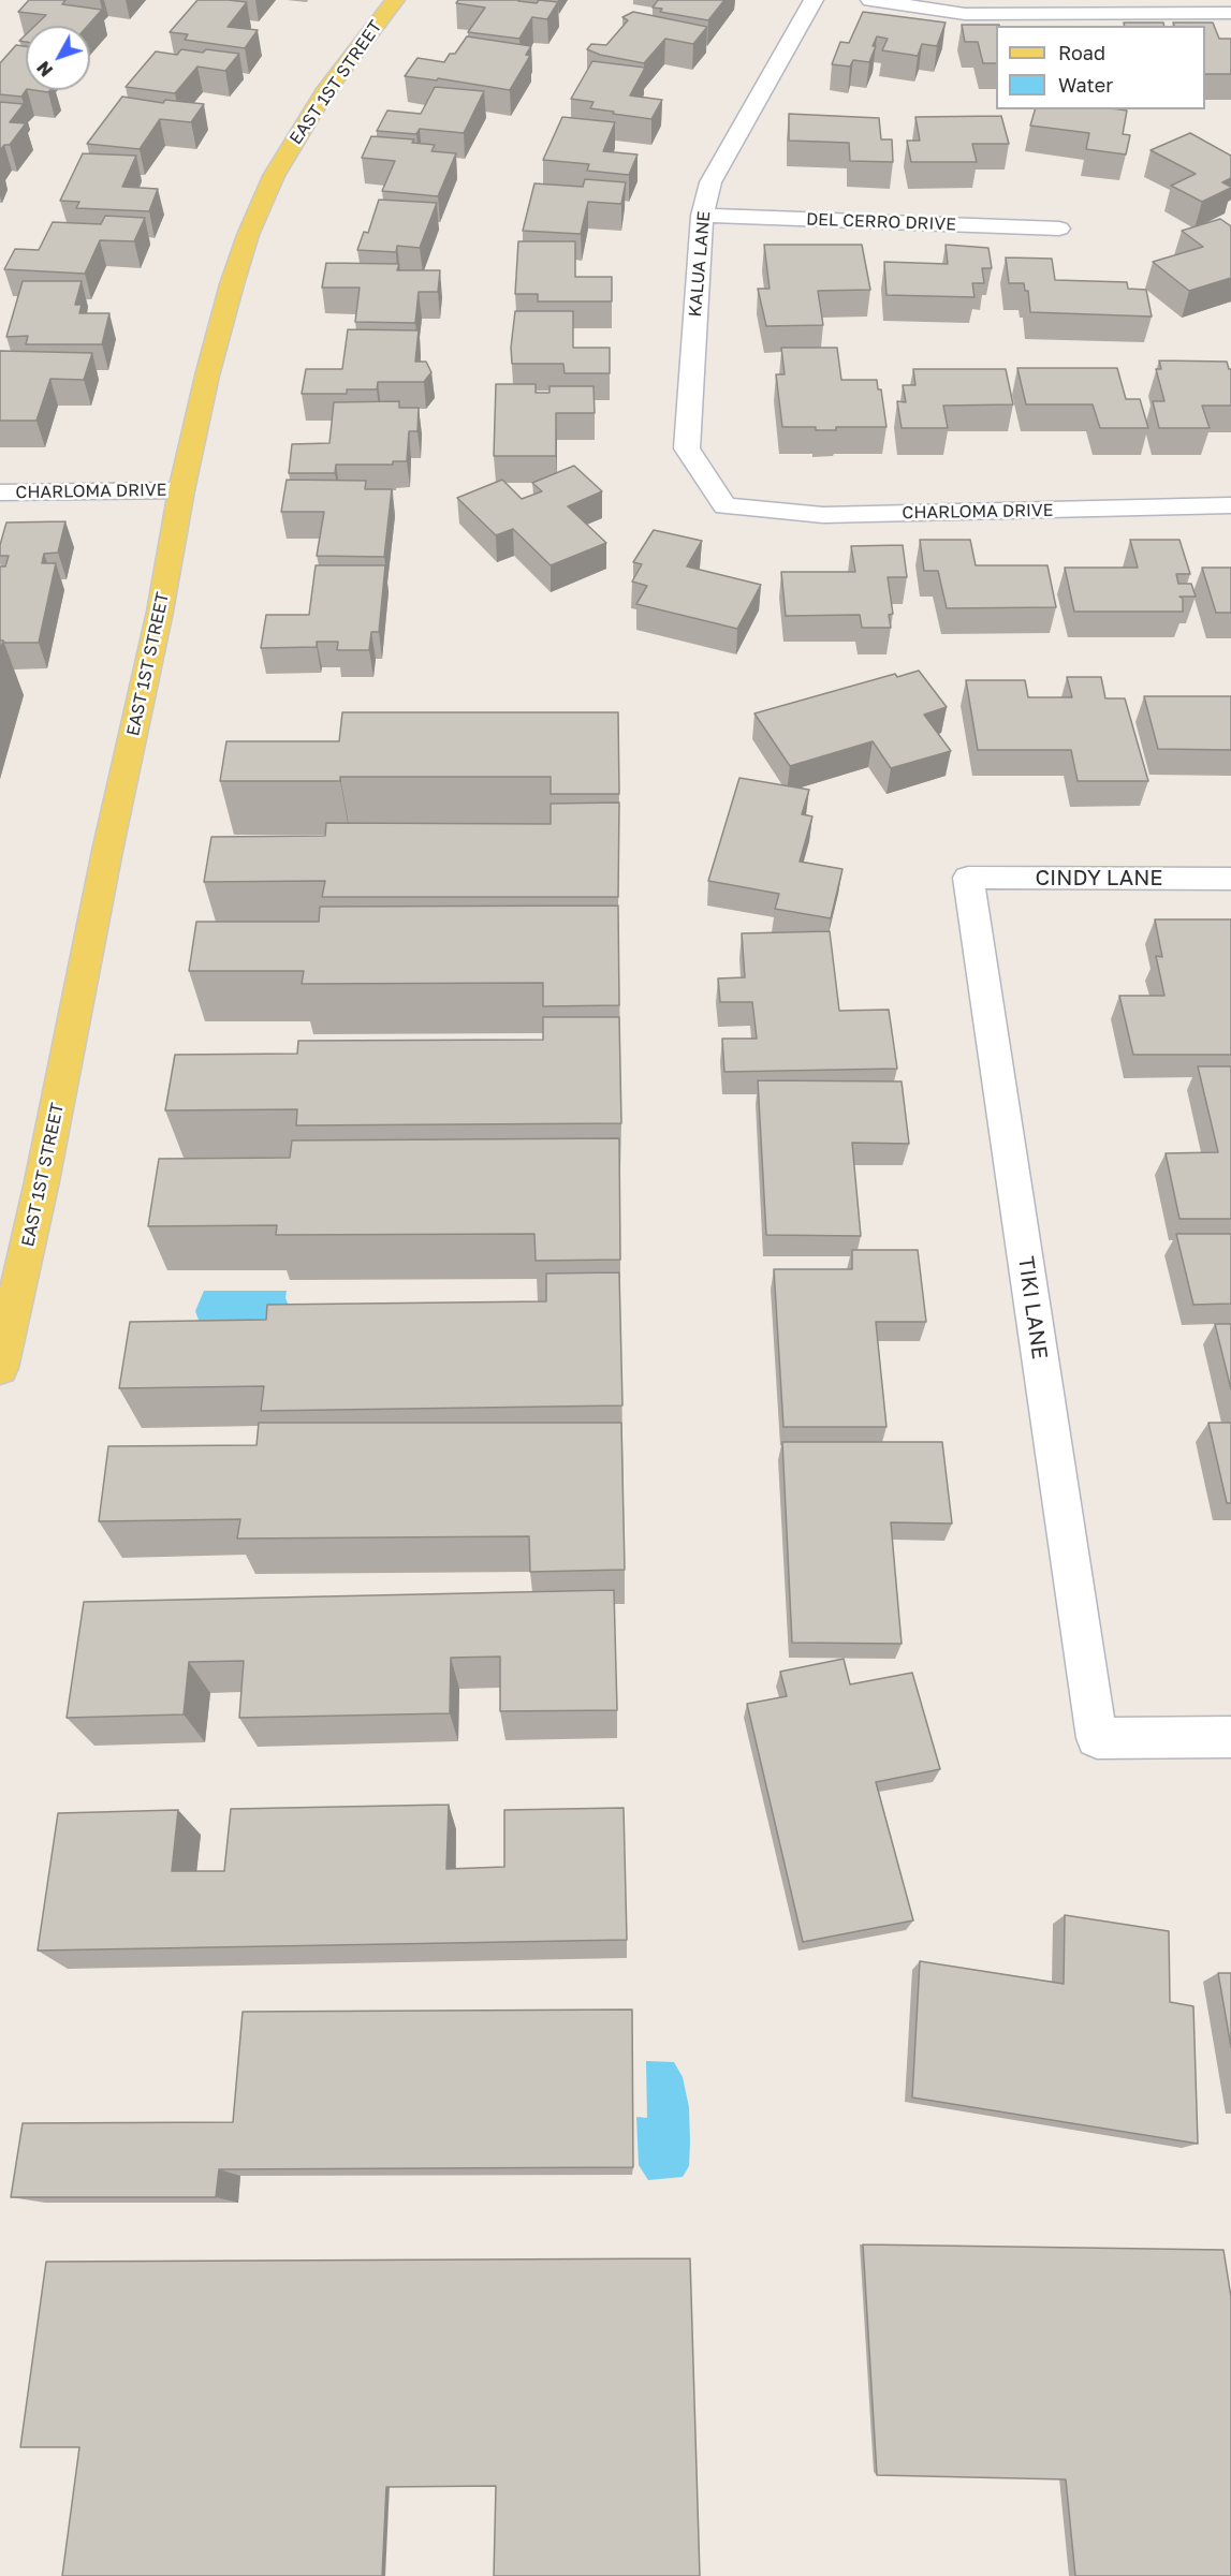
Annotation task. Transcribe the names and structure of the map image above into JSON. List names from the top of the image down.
{
  "streets": {
    "main road": ["EAST 1ST STREET"],
    "street": [
      "DEL CERRO DRIVE",
      "KALUA LANE",
      "CHARLOMA DRIVE",
      "CINDY LANE",
      "TIKI LANE"
    ]
  },
  "crossings": [
    ["EAST 1ST STREET", "CHARLOMA DRIVE"],
    ["DEL CERRO DRIVE", "KALUA LANE"],
    ["KALUA LANE", "CHARLOMA DRIVE"],
    ["CINDY LANE", "TIKI LANE"]
  ],
  "legend": ["Road", "Water"],
  "north": "bottom left"
}
